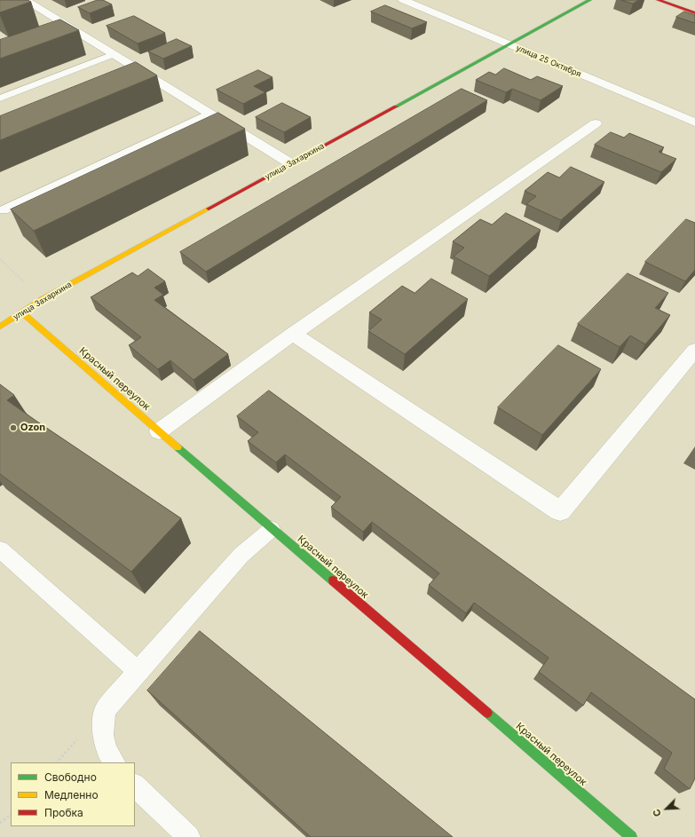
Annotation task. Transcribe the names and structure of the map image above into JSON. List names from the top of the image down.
{
  "streets": {
    "street": ["улица 25 Октября", "улица Захаркина", "Красный переулок"]
  },
  "crossings": [
    ["улица 25 Октября", "улица Захаркина"],
    ["улица Захаркина", "Красный переулок"]
  ],
  "places": ["Ozon"],
  "legend": ["Свободно", "Медленно", "Пробка"],
  "north": "bottom left"
}
